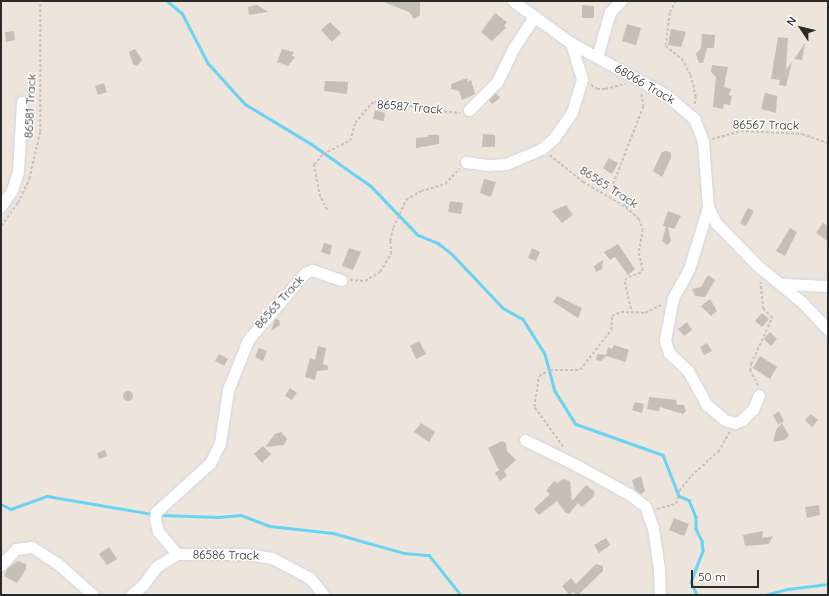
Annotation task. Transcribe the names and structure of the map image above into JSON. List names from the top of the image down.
{
  "streets": {
    "street": ["68066 Track", "86563 Track", "86586 Track"],
    "path": [
      "86581 Track",
      "86587 Track",
      "86567 Track",
      "86565 Track"
    ]
  },
  "crossings": [
    ["68066 Track", "86567 Track"],
    ["86563 Track", "86586 Track"]
  ],
  "scale_bar": "50 m",
  "north": "top left"
}
